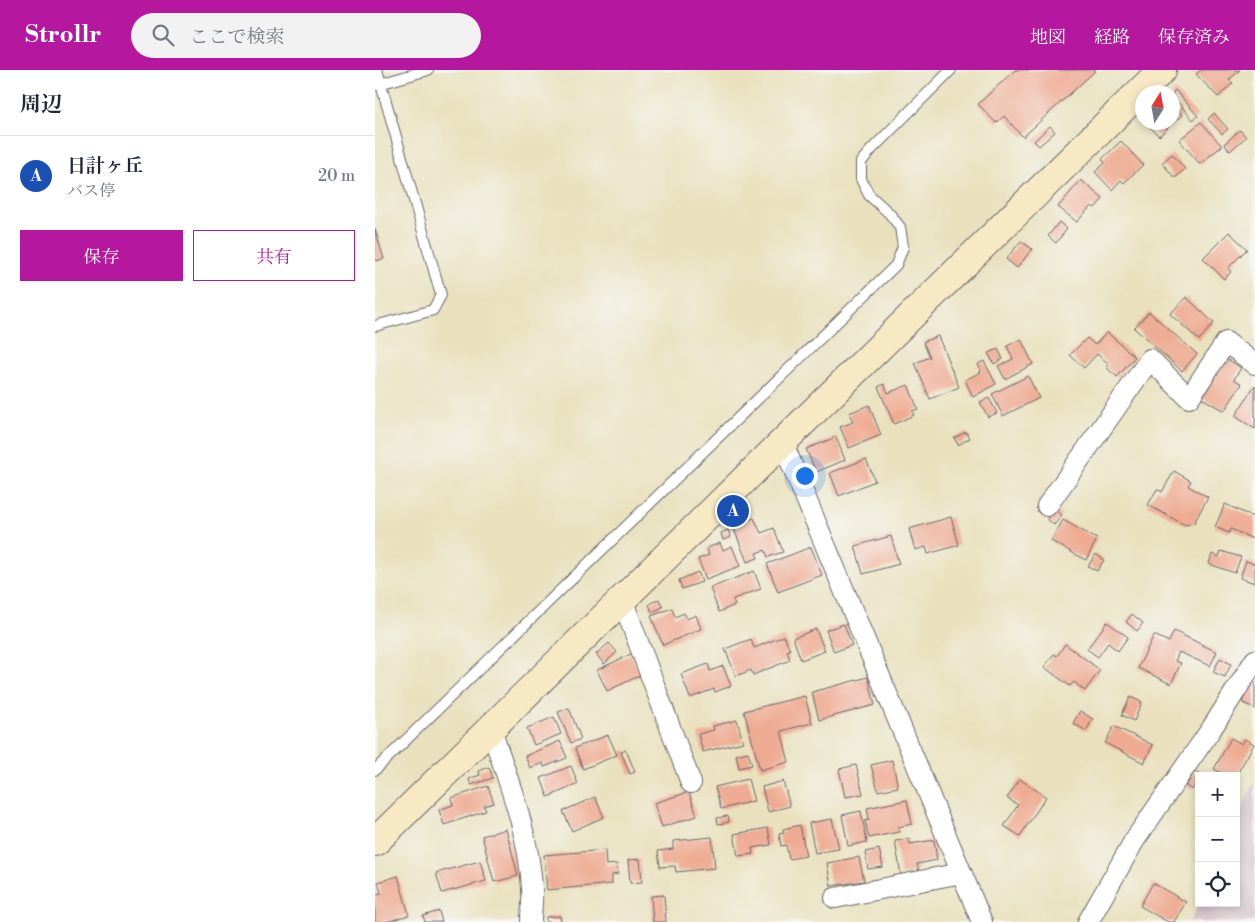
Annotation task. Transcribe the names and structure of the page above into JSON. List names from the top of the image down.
{
  "north": "top",
  "page": {
    "header": "Strollr",
    "search": "ここで検索",
    "nav": ["地図", "経路", "保存済み"],
    "heading": "周辺",
    "list": [
      {
        "mark": "A",
        "name": "日計ヶ丘",
        "note": "バス停",
        "value": "20 m"
      }
    ],
    "buttons": ["保存", "共有"],
    "pins": "A",
    "map_buttons": ["+", "−"]
  }
}
